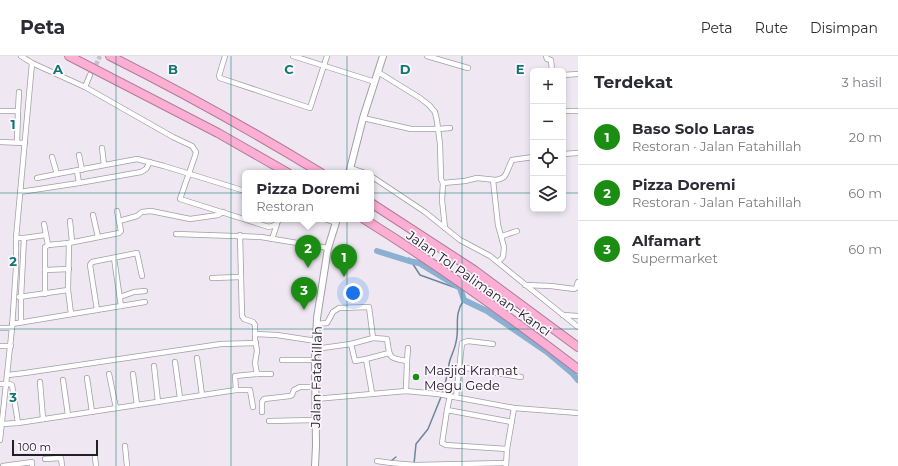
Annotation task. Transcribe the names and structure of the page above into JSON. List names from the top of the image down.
{
  "streets": {
    "highway": ["Jalan Tol Palimanan–Kanci"],
    "street": ["Jalan Fatahillah"]
  },
  "places": ["Masjid Kramat Megu Gede"],
  "scale_bar": "100 m",
  "page": {
    "header": "Peta",
    "nav": ["Peta", "Rute", "Disimpan"],
    "heading": ["Terdekat", "3 hasil"],
    "map_buttons": ["+", "−"],
    "list": [
      {
        "mark": "1",
        "name": "Baso Solo Laras",
        "note": "Restoran · Jalan Fatahillah",
        "value": "20 m"
      },
      {
        "mark": "2",
        "name": "Pizza Doremi",
        "note": "Restoran · Jalan Fatahillah",
        "value": "60 m"
      },
      {
        "mark": "3",
        "name": "Alfamart",
        "note": "Supermarket",
        "value": "60 m"
      }
    ],
    "popup": ["Pizza Doremi", "Restoran"],
    "pins": ["2", "1", "3"],
    "scale": "100 m"
  },
  "grid": {
    "columns": [
      "A",
      "B",
      "C",
      "D",
      "E"
    ],
    "rows": ["1", "2", "3"]
  }
}
